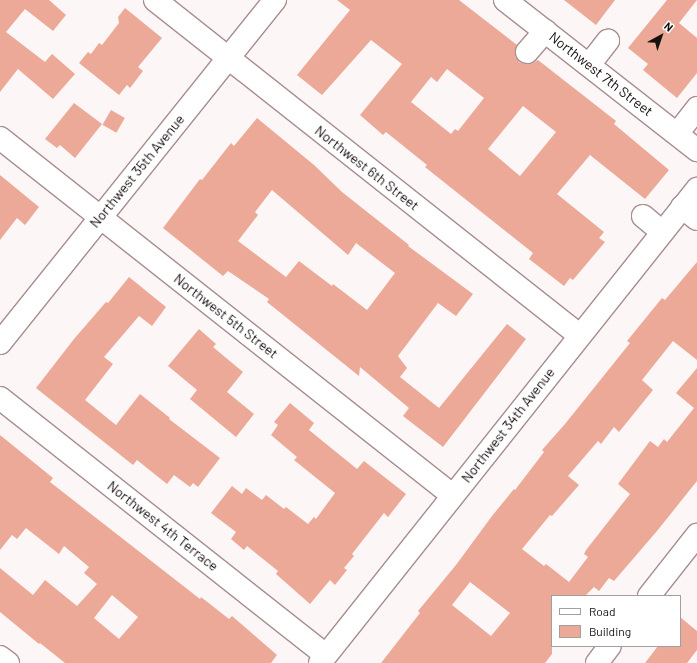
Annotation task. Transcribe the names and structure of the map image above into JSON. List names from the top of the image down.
{
  "streets": {
    "street": [
      "Northwest 7th Street",
      "Northwest 6th Street",
      "Northwest 35th Avenue",
      "Northwest 5th Street",
      "Northwest 34th Avenue",
      "Northwest 4th Terrace"
    ]
  },
  "crossings": [
    ["Northwest 6th Street", "Northwest 35th Avenue"],
    ["Northwest 6th Street", "Northwest 34th Avenue"],
    ["Northwest 35th Avenue", "Northwest 5th Street"],
    ["Northwest 5th Street", "Northwest 34th Avenue"],
    ["Northwest 34th Avenue", "Northwest 4th Terrace"]
  ],
  "legend": ["Road", "Building"],
  "north": "top right"
}
